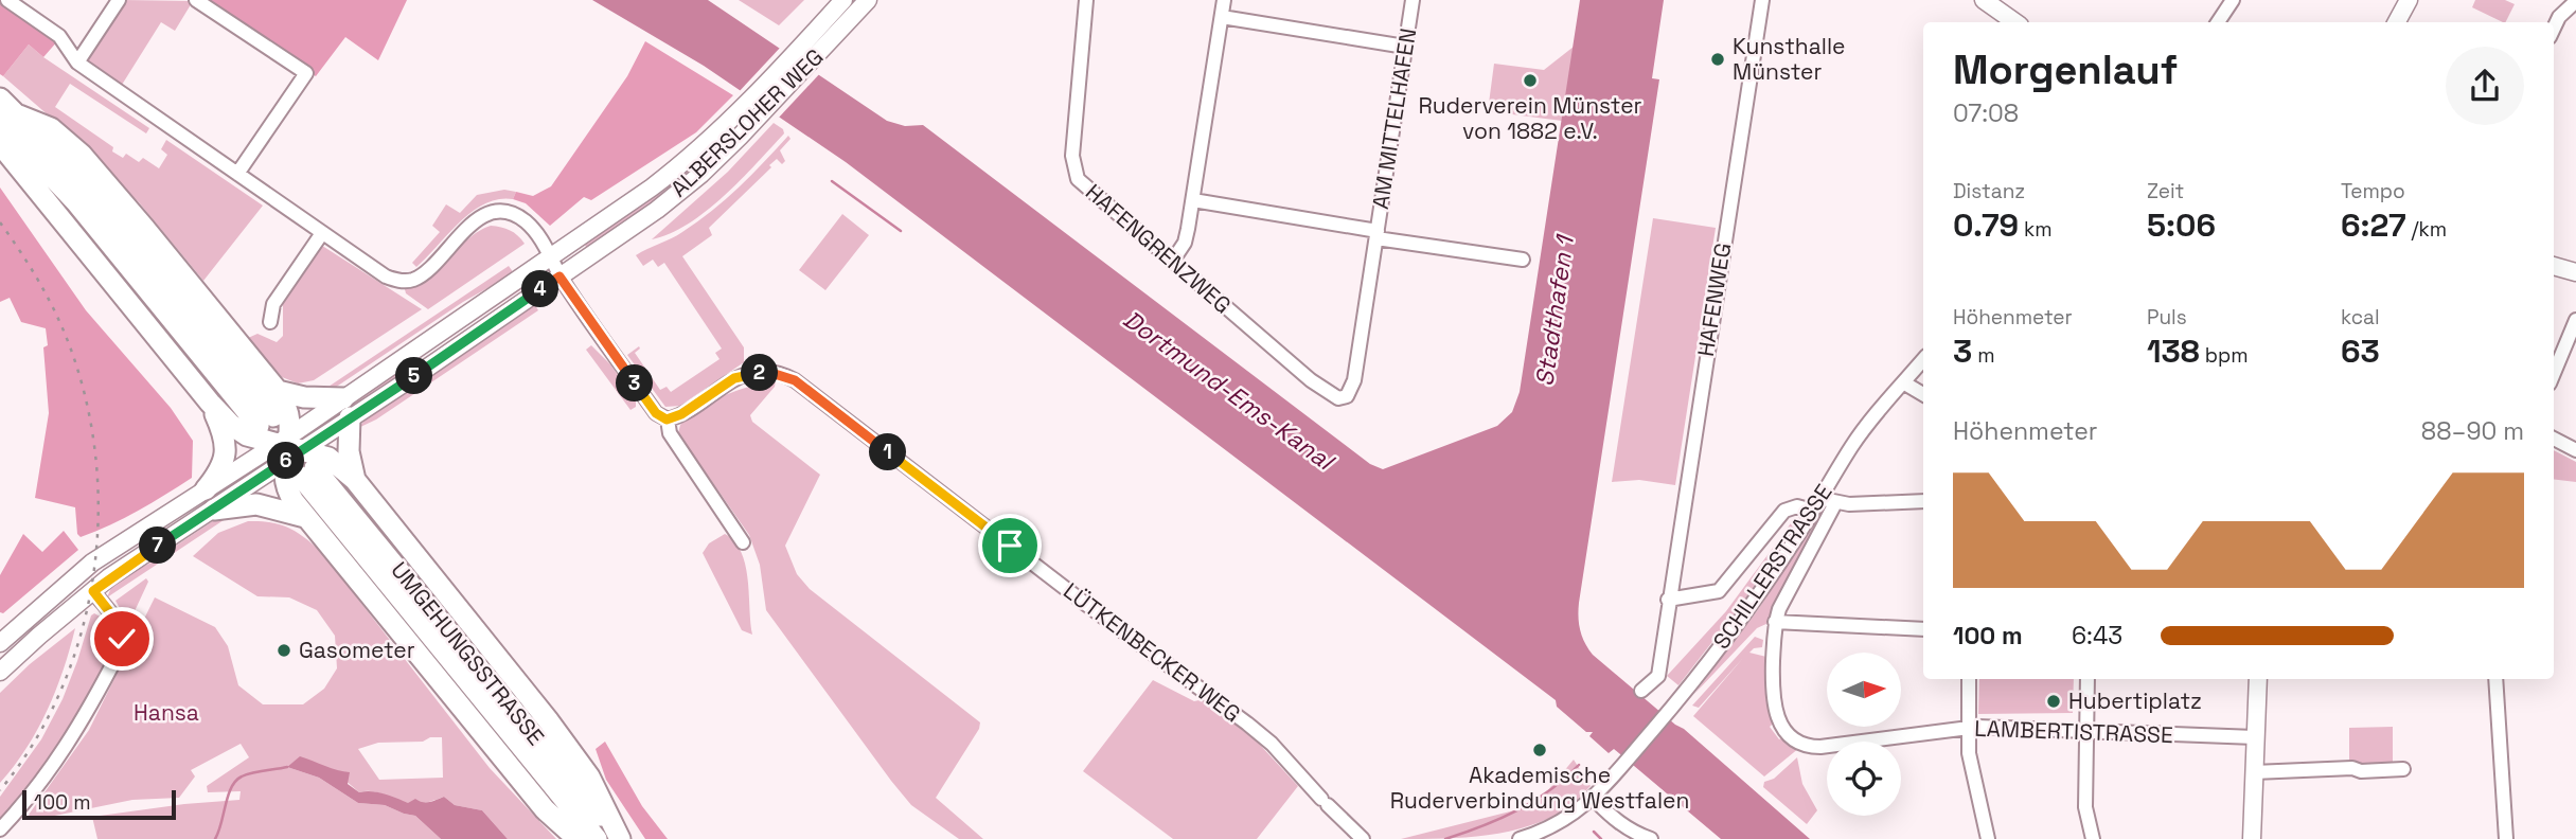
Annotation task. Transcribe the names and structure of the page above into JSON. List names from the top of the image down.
{
  "streets": {
    "highway": ["UMGEHUNGSSTRASSE"],
    "main road": ["ALBERSLOHER WEG"],
    "street": [
      "AM MITTELHAFEN",
      "HAFENGRENZWEG",
      "HAFENWEG",
      "SCHILLERSTRASSE",
      "LÜTKENBECKER WEG",
      "LAMBERTISTRASSE"
    ]
  },
  "crossings": [
    ["AM MITTELHAFEN", "HAFENGRENZWEG"],
    ["SCHILLERSTRASSE", "LAMBERTISTRASSE"]
  ],
  "water": ["Stadthafen 1", "Dortmund-Ems-Kanal"],
  "parks": ["Hansa"],
  "places": [
    "Kunsthalle Münster",
    "Ruderverein Münster von 1882 e.V.",
    "Gasometer",
    "Hubertiplatz",
    "Akademische Ruderverbindung Westfalen"
  ],
  "scale_bar": "100 m",
  "north": "right",
  "page": {
    "heading": ["Morgenlauf", "07:08"],
    "stats": [
      ["Distanz", "0.79 km"],
      ["Zeit", "5:06"],
      ["Tempo", "6:27 /km"],
      ["Höhenmeter", "3 m"],
      ["Puls", "138 bpm"],
      ["kcal", "63"]
    ],
    "pins": [
      "4",
      "2",
      "5",
      "3",
      "1",
      "6",
      "7"
    ],
    "chart": ["Höhenmeter", "88–90 m"],
    "list": [
      {
        "name": "100 m",
        "note": "6:43"
      }
    ],
    "scale": "100 m"
  }
}
